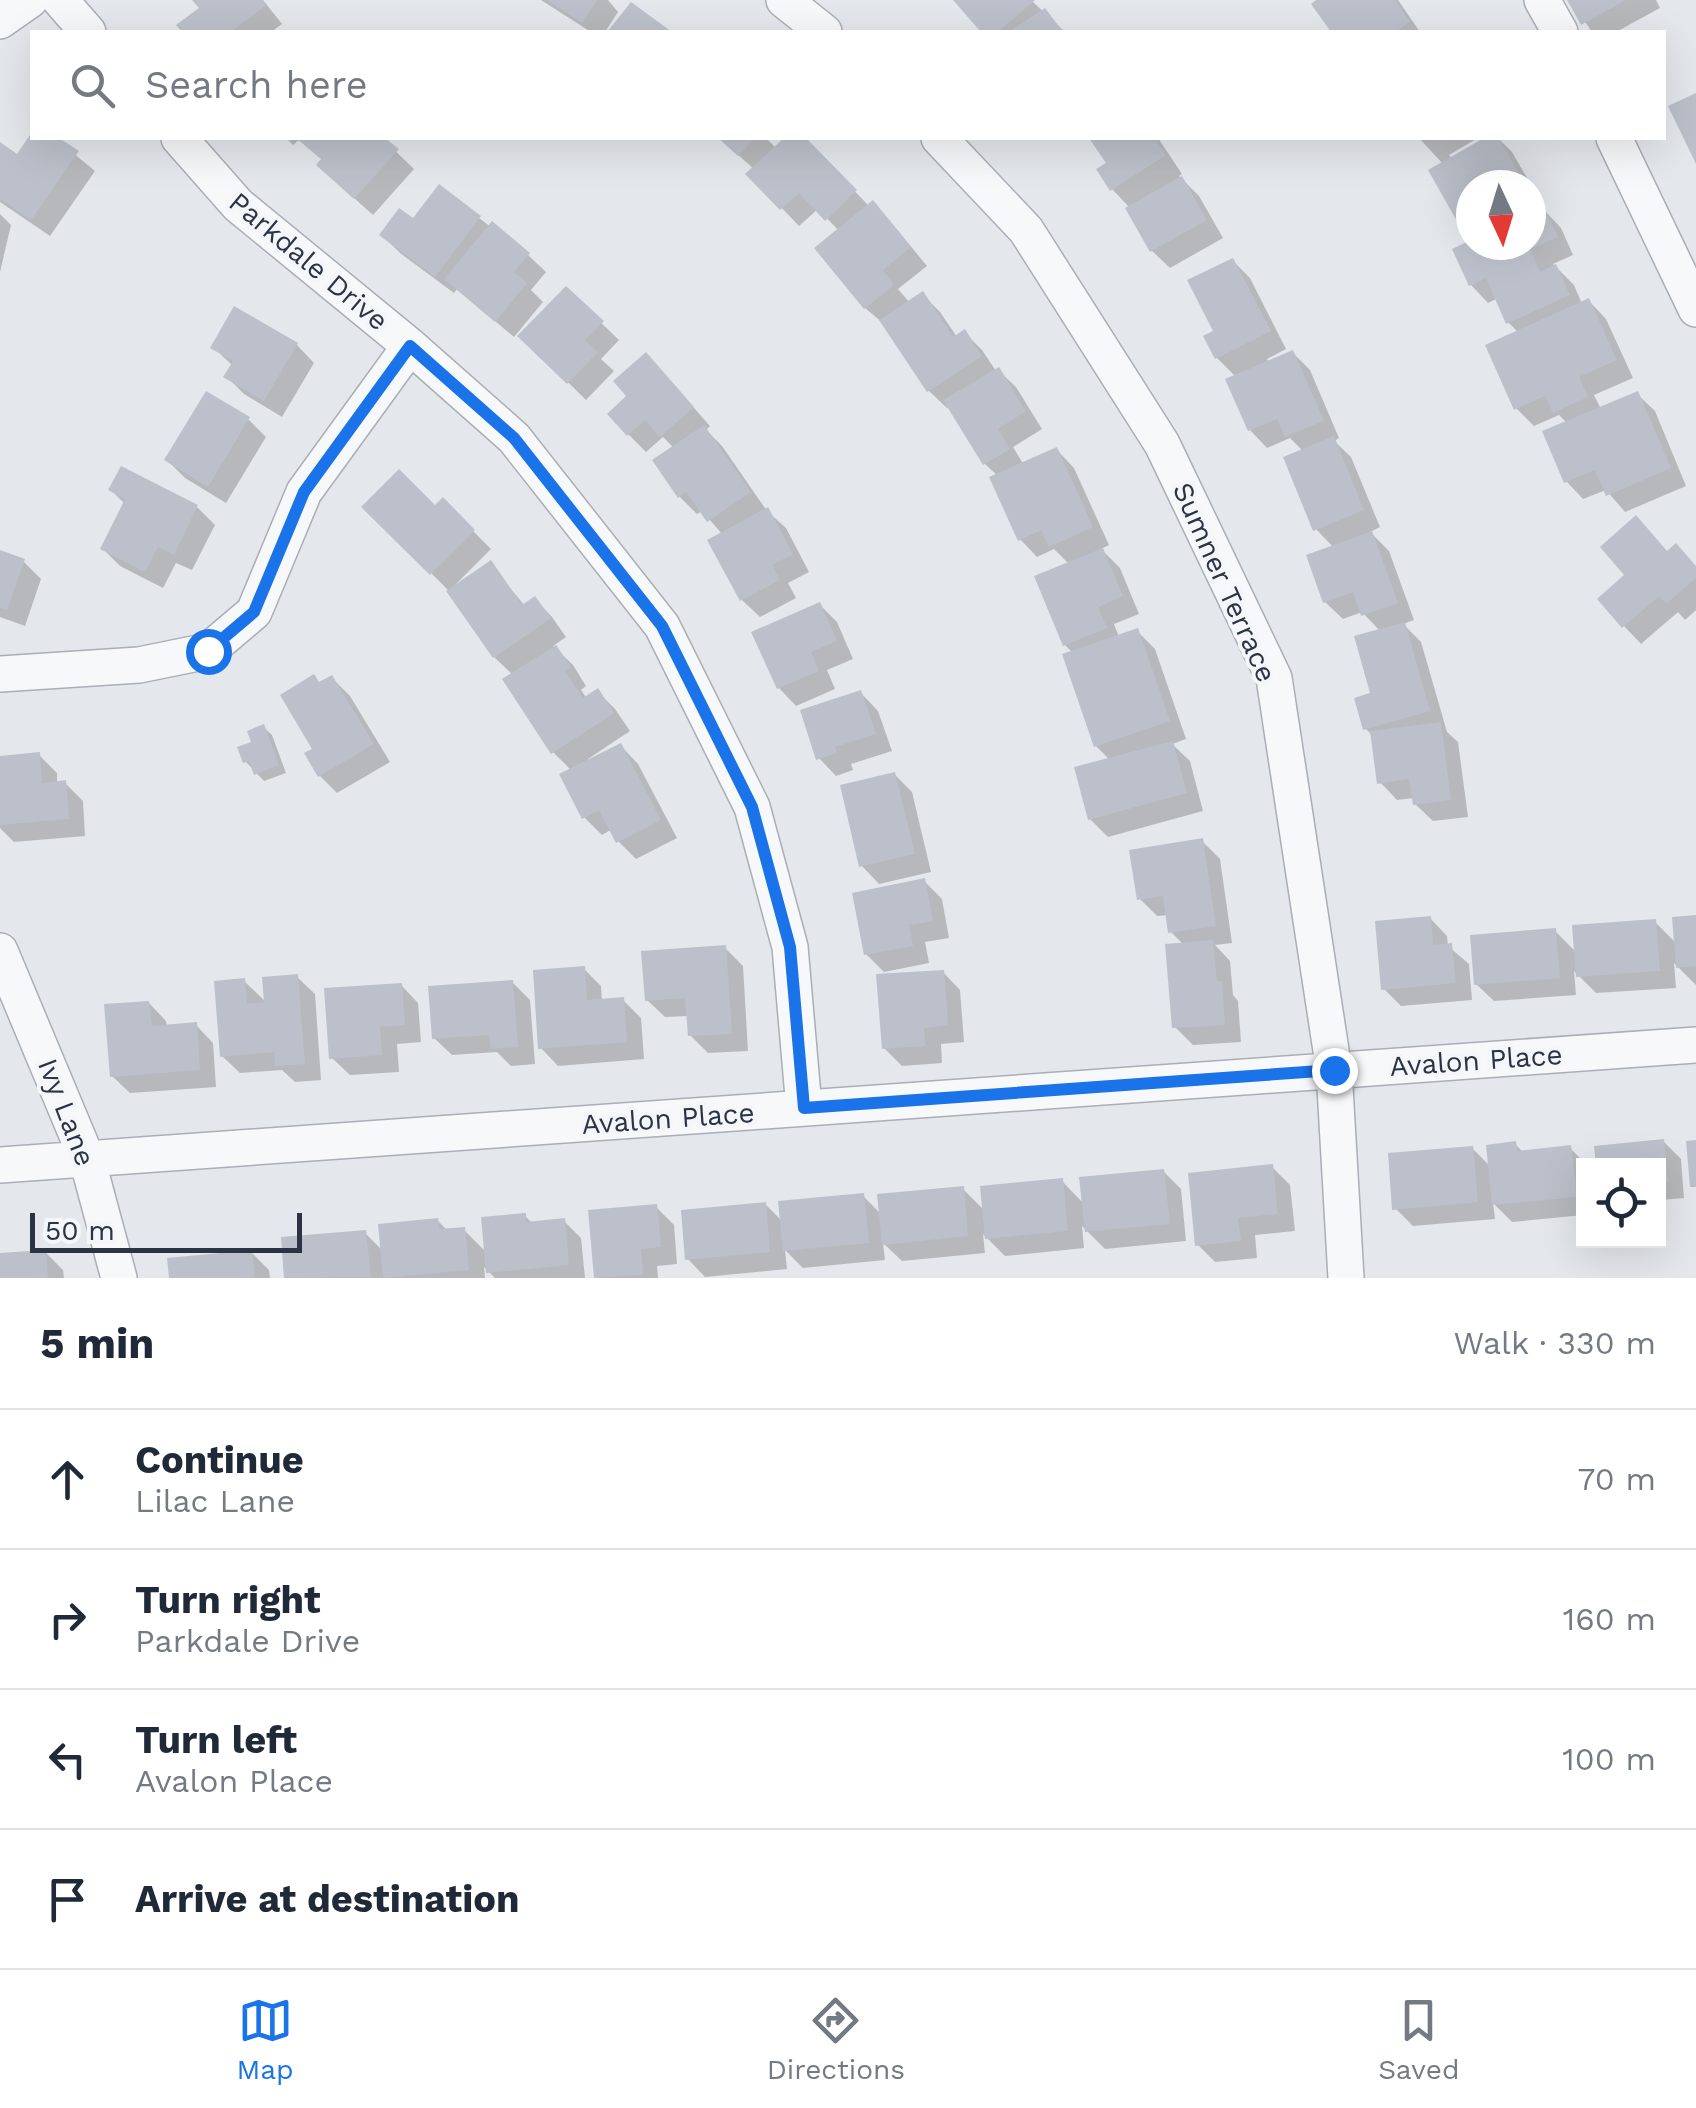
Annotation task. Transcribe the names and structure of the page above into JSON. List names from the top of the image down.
{
  "streets": {
    "street": [
      "Parkdale Drive",
      "Sumner Terrace",
      "Avalon Place",
      "Ivy Lane"
    ]
  },
  "crossings": [
    ["Parkdale Drive", "Avalon Place"],
    ["Sumner Terrace", "Avalon Place"],
    ["Avalon Place", "Ivy Lane"]
  ],
  "scale_bar": "50 m",
  "north": "bottom",
  "page": {
    "search": "Search here",
    "scale": "50 m",
    "heading": ["5 min", "Walk · 330 m"],
    "list": [
      ["Continue", "Lilac Lane", "70 m"],
      ["Turn right", "Parkdale Drive", "160 m"],
      ["Turn left", "Avalon Place", "100 m"],
      "Arrive at destination"
    ],
    "nav": ["Map", "Directions", "Saved"]
  }
}
